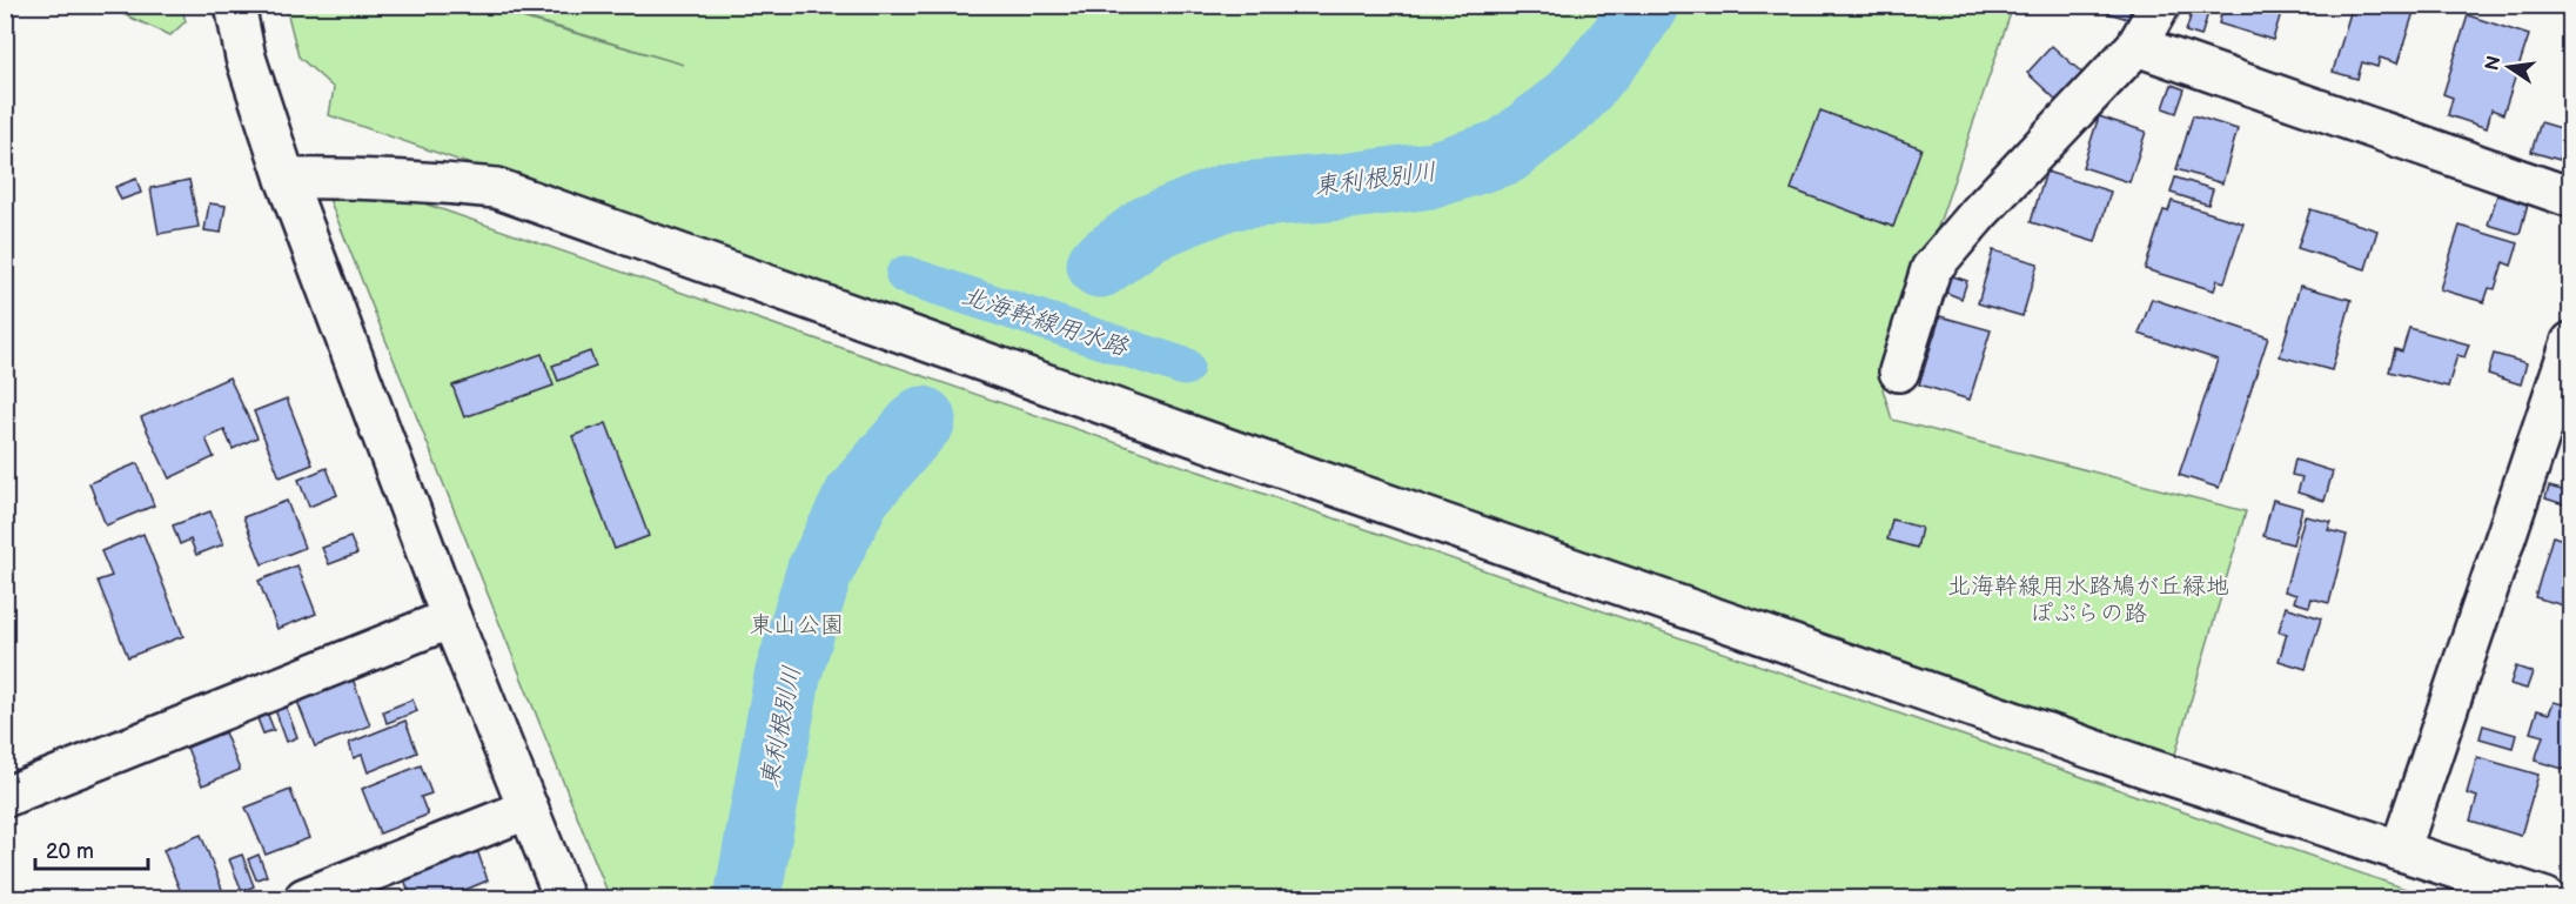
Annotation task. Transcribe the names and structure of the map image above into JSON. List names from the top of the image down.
{
  "water": ["東利根別川", "北海幹線用水路"],
  "parks": ["北海幹線用水路鳩が丘緑地 ぽぷらの路", "東山公園"],
  "scale_bar": "20 m",
  "north": "left"
}
